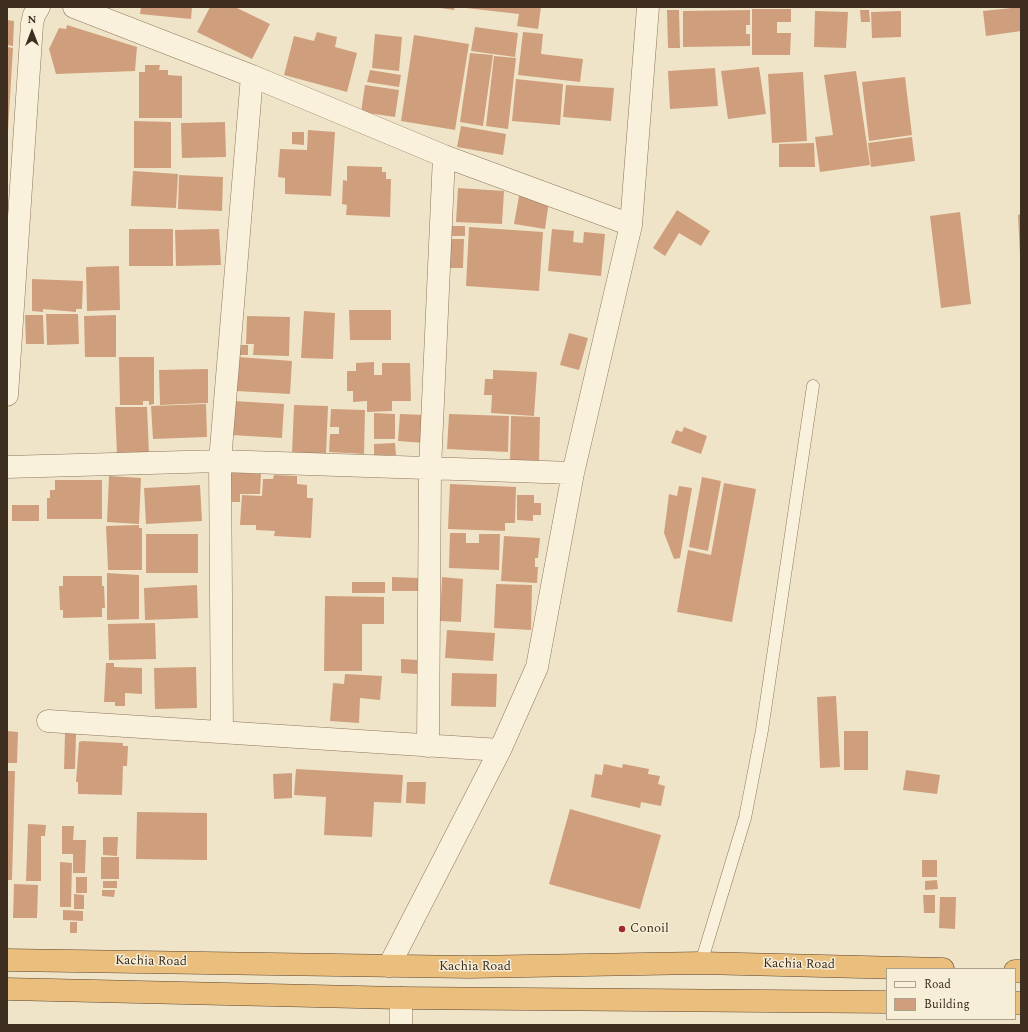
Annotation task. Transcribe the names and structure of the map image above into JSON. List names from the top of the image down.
{
  "streets": {
    "highway": ["Kachia Road"]
  },
  "places": ["Conoil"],
  "legend": ["Road", "Building"],
  "north": "top"
}
